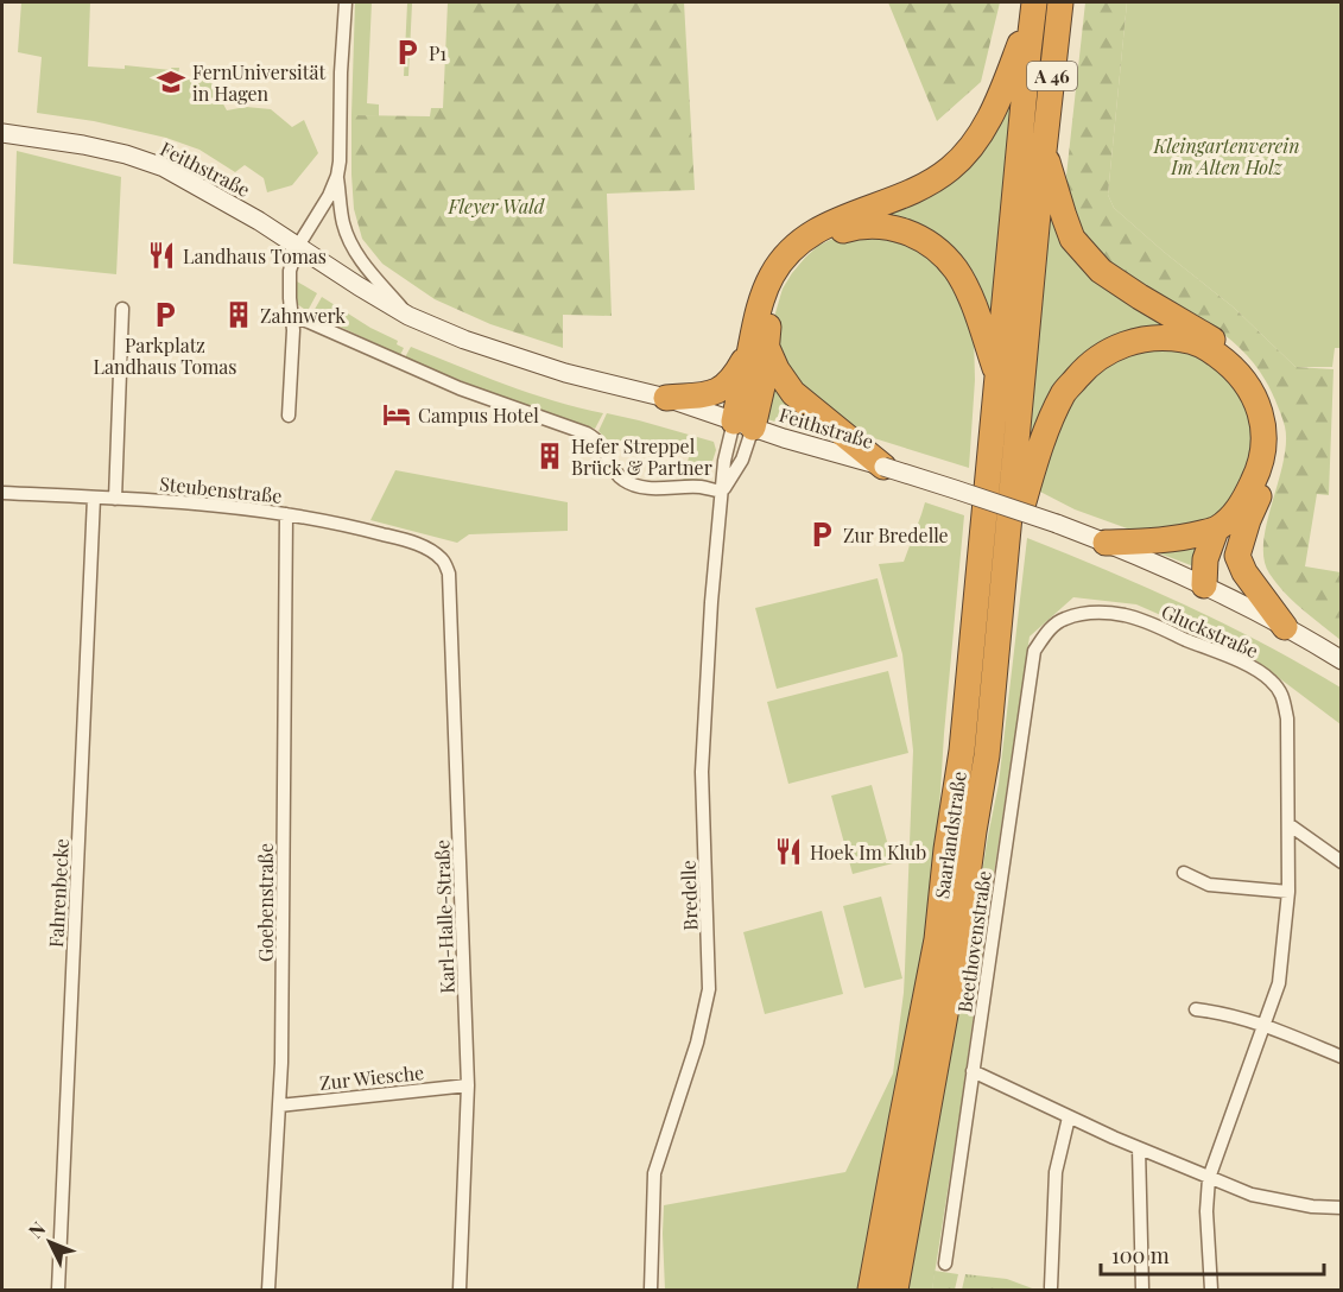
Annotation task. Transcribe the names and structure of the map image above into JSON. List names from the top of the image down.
{
  "streets": {
    "highway": ["A 46", "Saarlandstraße"],
    "main road": ["Feithstraße"],
    "street": [
      "Steubenstraße",
      "Gluckstraße",
      "Fahrenbecke",
      "Bredelle",
      "Goebenstraße",
      "Karl-Halle-Straße",
      "Beethovenstraße",
      "Zur Wiesche"
    ]
  },
  "crossings": [
    ["Feithstraße", "Bredelle"],
    ["Steubenstraße", "Fahrenbecke"],
    ["Steubenstraße", "Goebenstraße"],
    ["Steubenstraße", "Karl-Halle-Straße"],
    ["Gluckstraße", "Beethovenstraße"],
    ["Goebenstraße", "Zur Wiesche"],
    ["Karl-Halle-Straße", "Zur Wiesche"]
  ],
  "parks": ["Kleingartenverein Im Alten Holz", "Fleyer Wald"],
  "places": {
    "parking": ["P1", "Parkplatz Landhaus Tomas", "Zur Bredelle"],
    "school or university": ["FernUniversität in Hagen"],
    "restaurant": ["Landhaus Tomas", "Hoek Im Klub"],
    "building": ["Zahnwerk", "Hefer Streppel Brück & Partner"],
    "hotel": ["Campus Hotel"]
  },
  "scale_bar": "100 m",
  "north": "top left"
}
